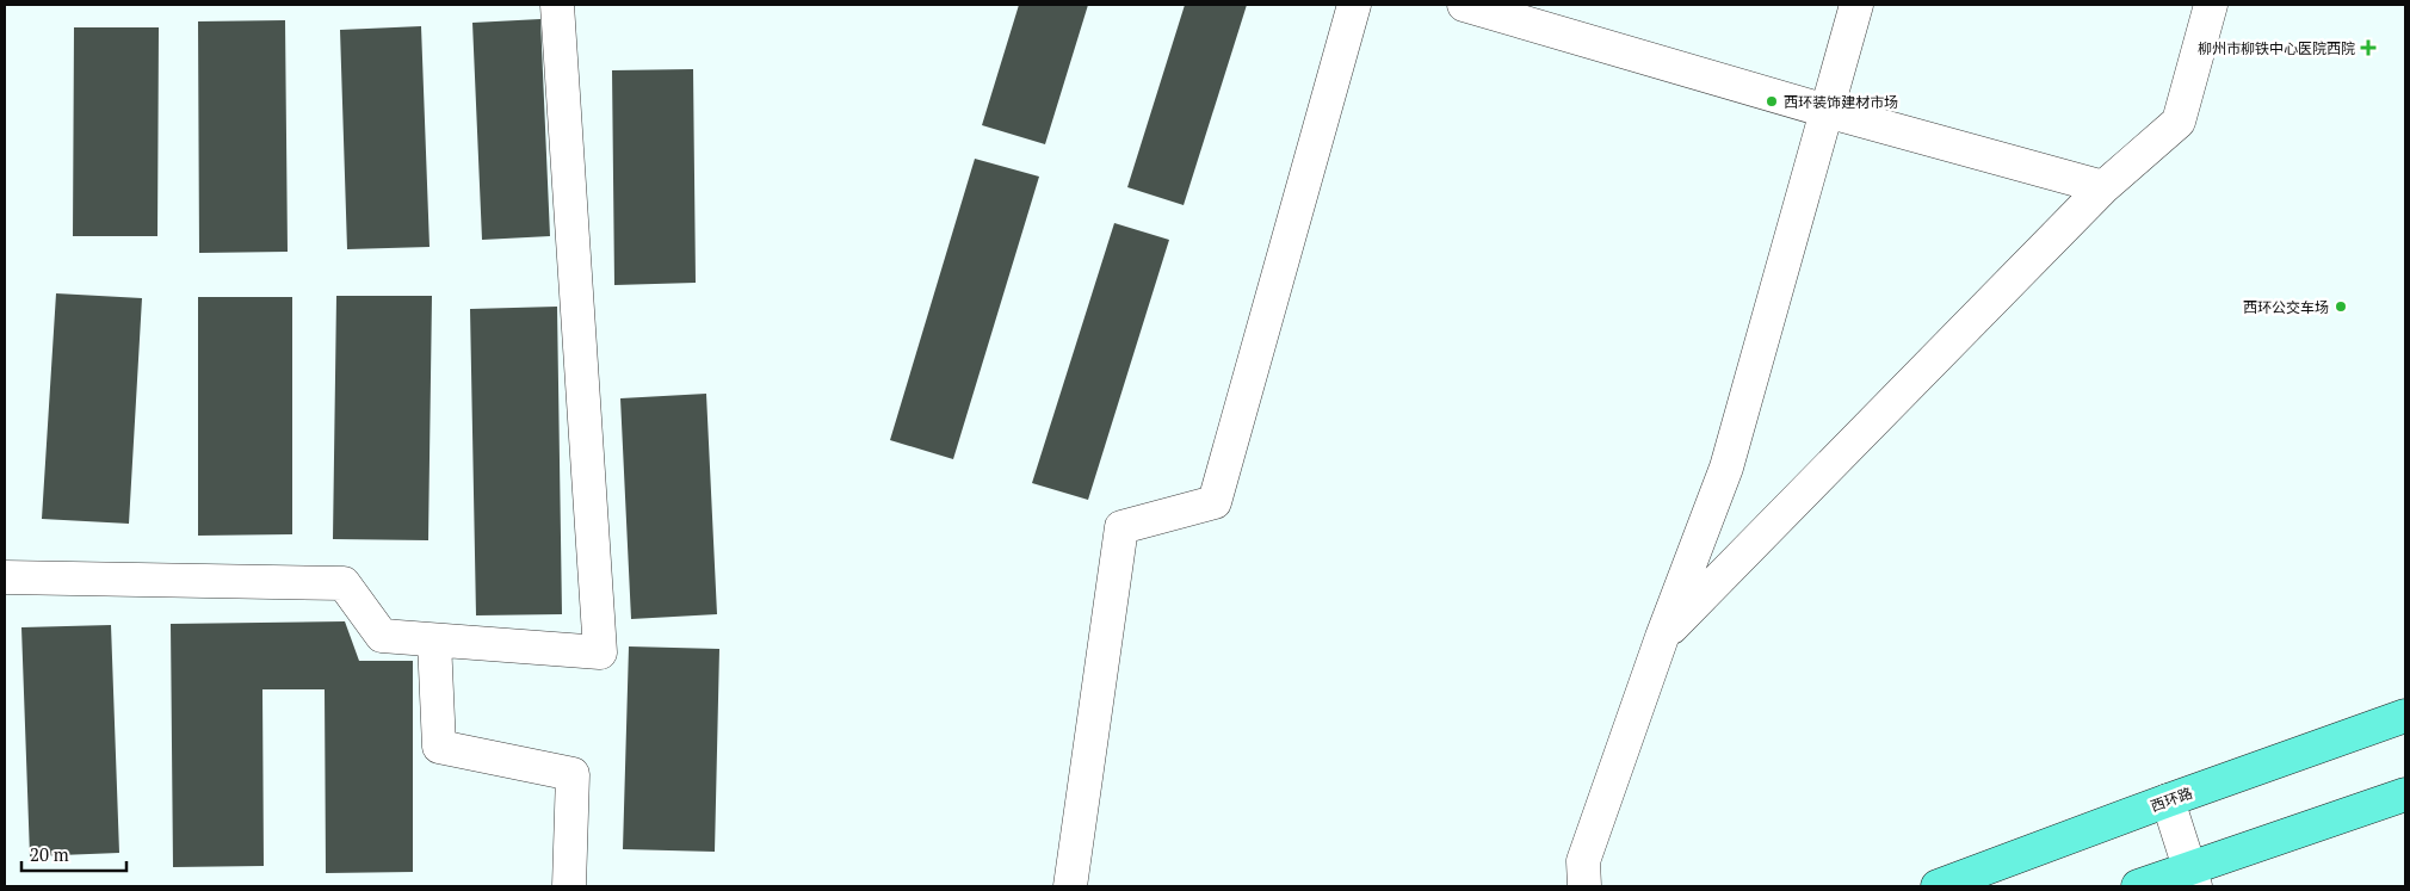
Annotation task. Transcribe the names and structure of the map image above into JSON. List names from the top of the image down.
{
  "streets": {
    "main road": ["西环路"]
  },
  "places": {
    "health": ["柳州市柳铁中心医院西院"],
    "other": ["西环装饰建材市场", "西环公交车场"]
  },
  "scale_bar": "20 m"
}
